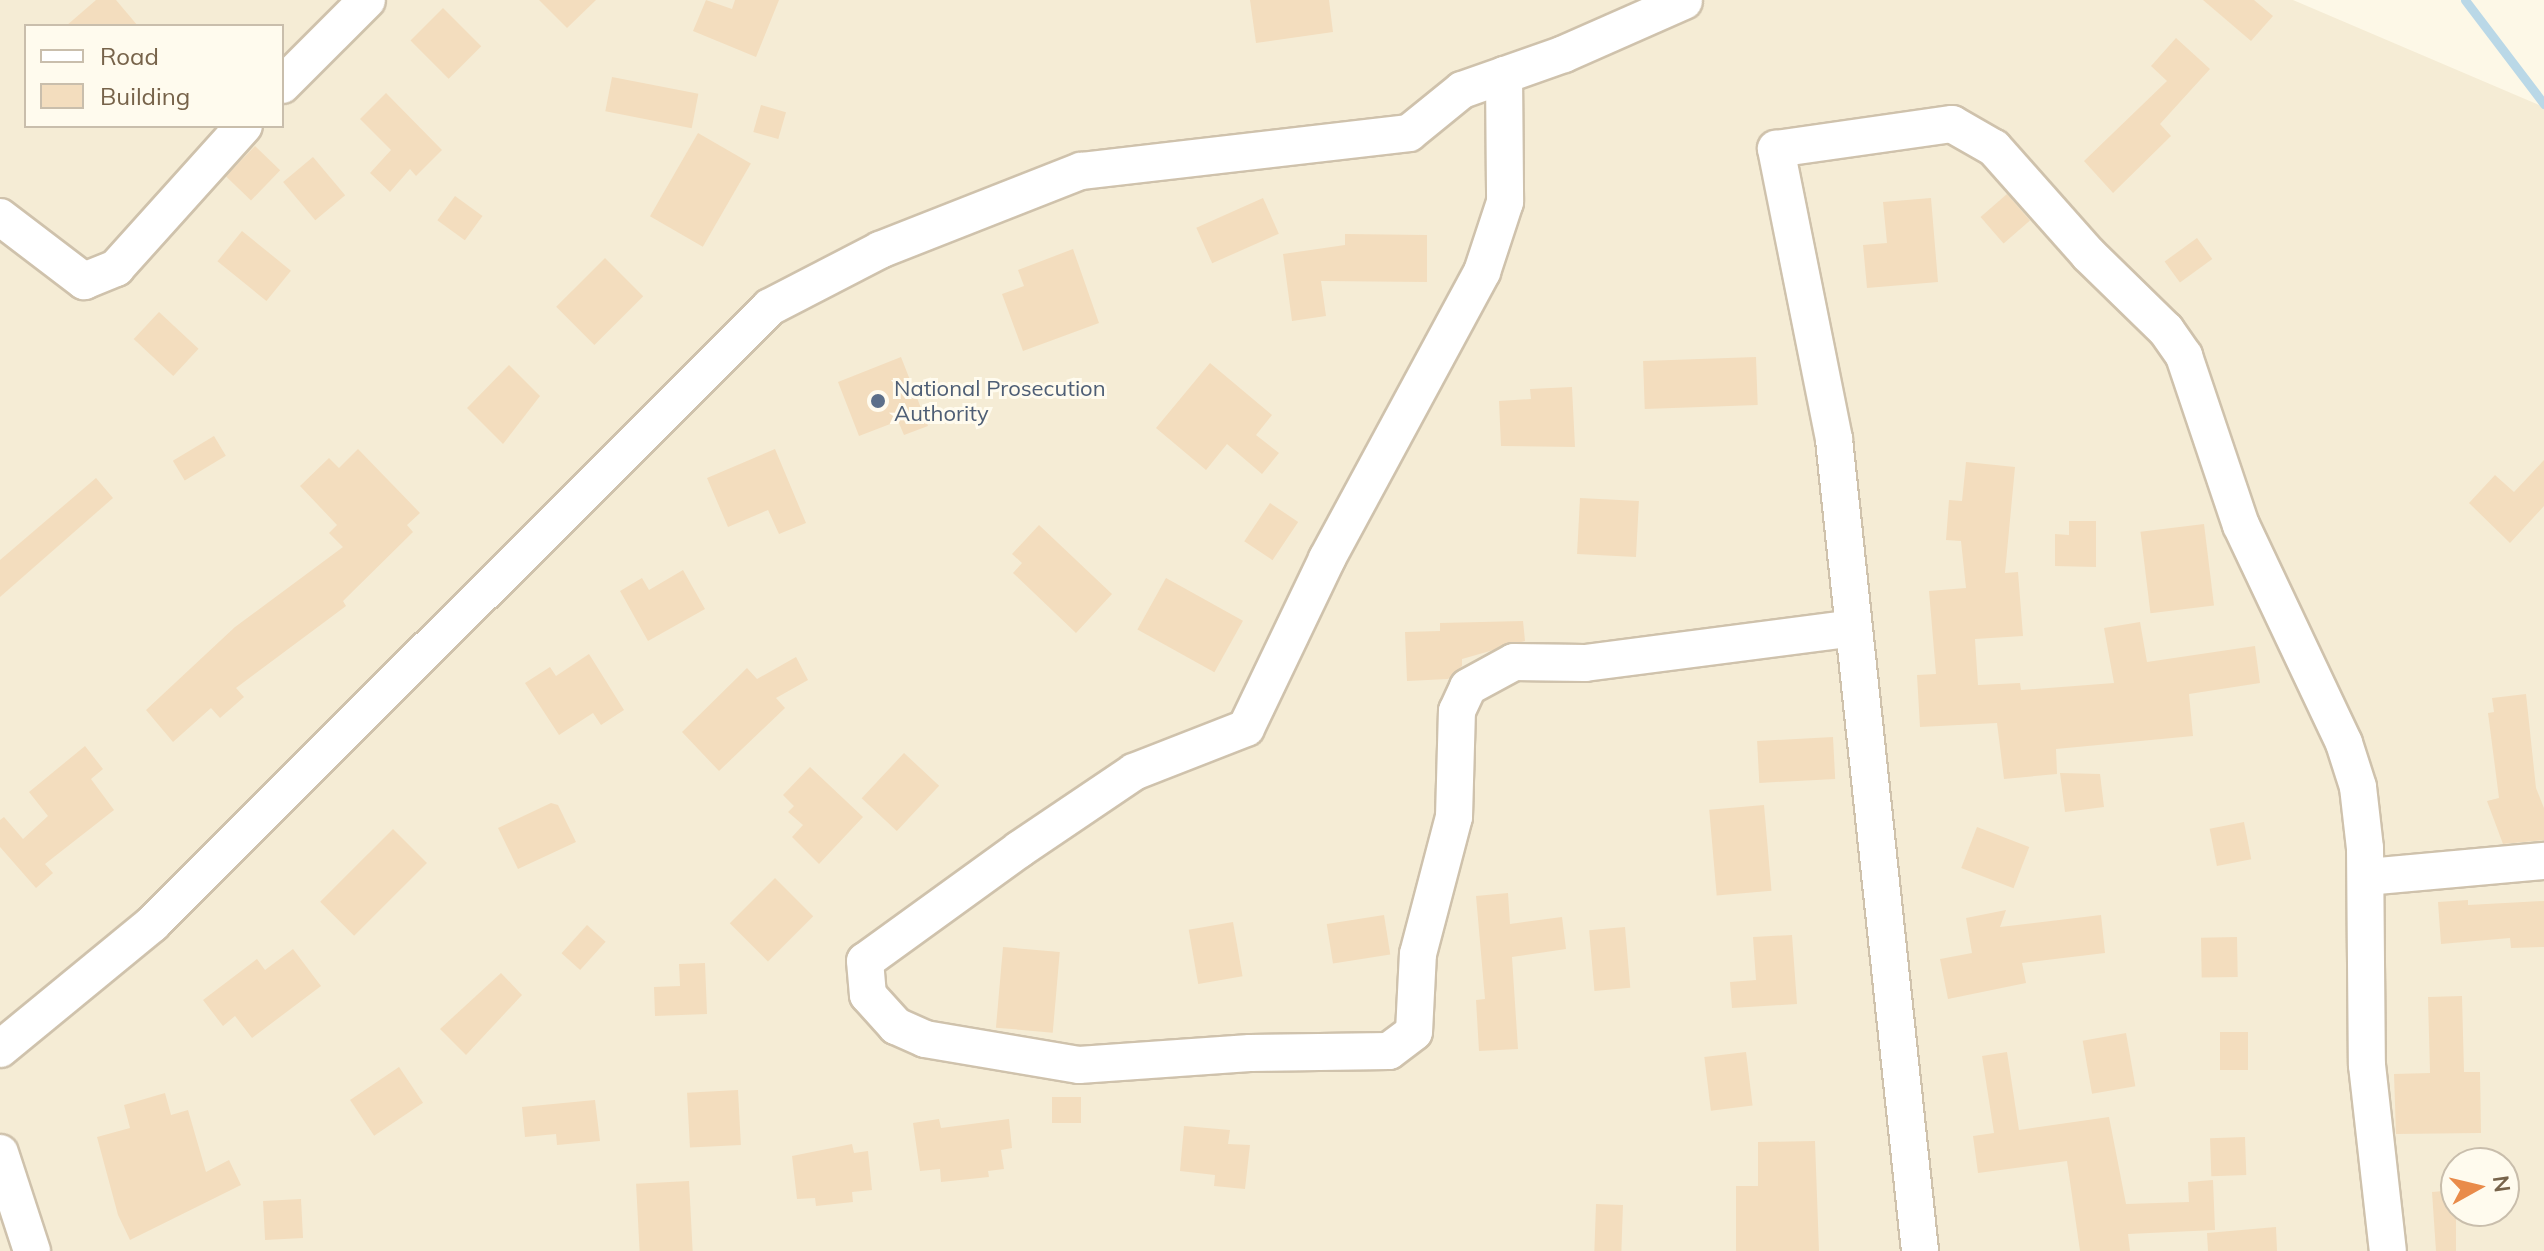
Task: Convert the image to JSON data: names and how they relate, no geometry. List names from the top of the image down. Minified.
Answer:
{"places":["National Prosecution Authority"],"legend":["Road","Building"],"north":"right"}
